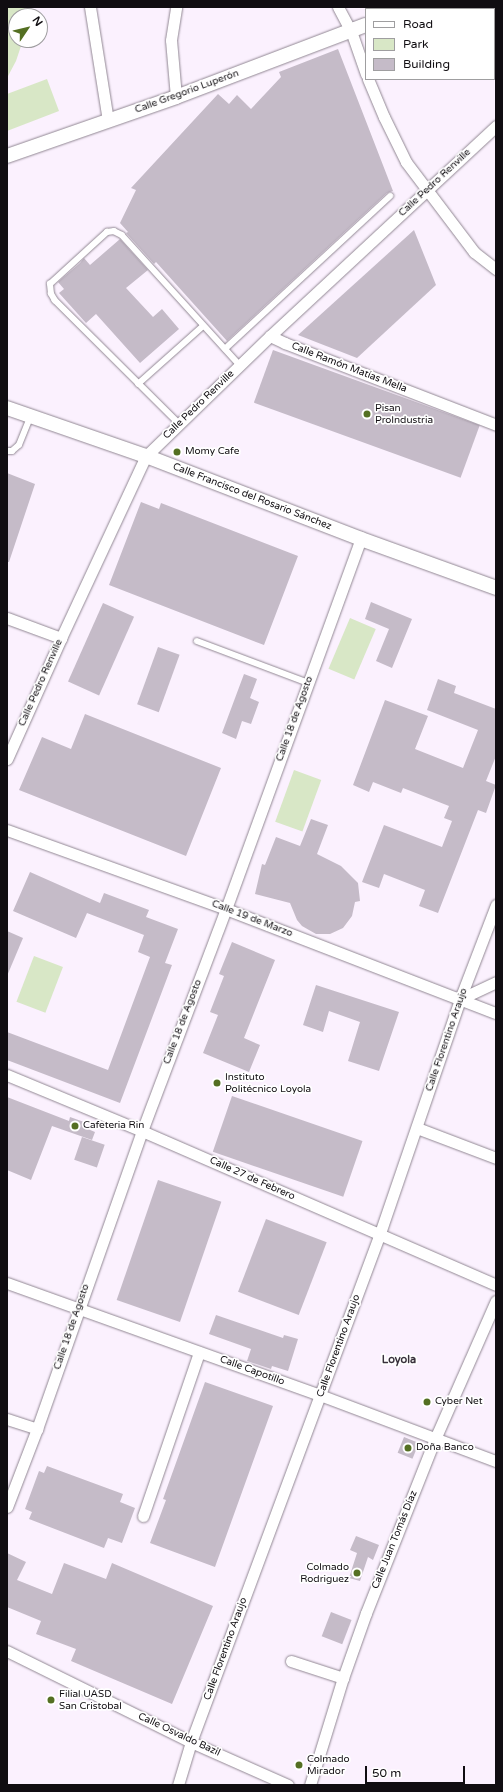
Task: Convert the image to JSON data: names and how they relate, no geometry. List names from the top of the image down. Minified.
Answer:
{"streets":{"street":["Calle Gregorio Luperón","Calle Pedro Renville","Calle Ramón Matías Mella","Calle Francisco del Rosario Sánchez","Calle 18 de Agosto","Calle 19 de Marzo","Calle Florentino Araujo","Calle 27 de Febrero","Calle Capotillo","Calle Juan Tomás Díaz","Calle Osvaldo Bazil"]},"crossings":[["Calle Pedro Renville","Calle Ramón Matías Mella"],["Calle Pedro Renville","Calle Francisco del Rosario Sánchez"],["Calle Francisco del Rosario Sánchez","Calle 18 de Agosto"],["Calle 18 de Agosto","Calle 19 de Marzo"],["Calle 18 de Agosto","Calle 27 de Febrero"],["Calle 18 de Agosto","Calle Capotillo"],["Calle 19 de Marzo","Calle Florentino Araujo"],["Calle Florentino Araujo","Calle 27 de Febrero"],["Calle Florentino Araujo","Calle Capotillo"],["Calle Florentino Araujo","Calle Osvaldo Bazil"],["Calle Capotillo","Calle Juan Tomás Díaz"]],"districts":["Loyola"],"places":["Pisan ProIndustria","Momy Cafe","Instituto Politécnico Loyola","Cafeteria Rin","Cyber Net","Doña Banco","Colmado Rodriguez","Filial UASD San Cristobal","Colmado Mirador"],"legend":["Road","Park","Building"],"scale_bar":"50 m","north":"top right"}
